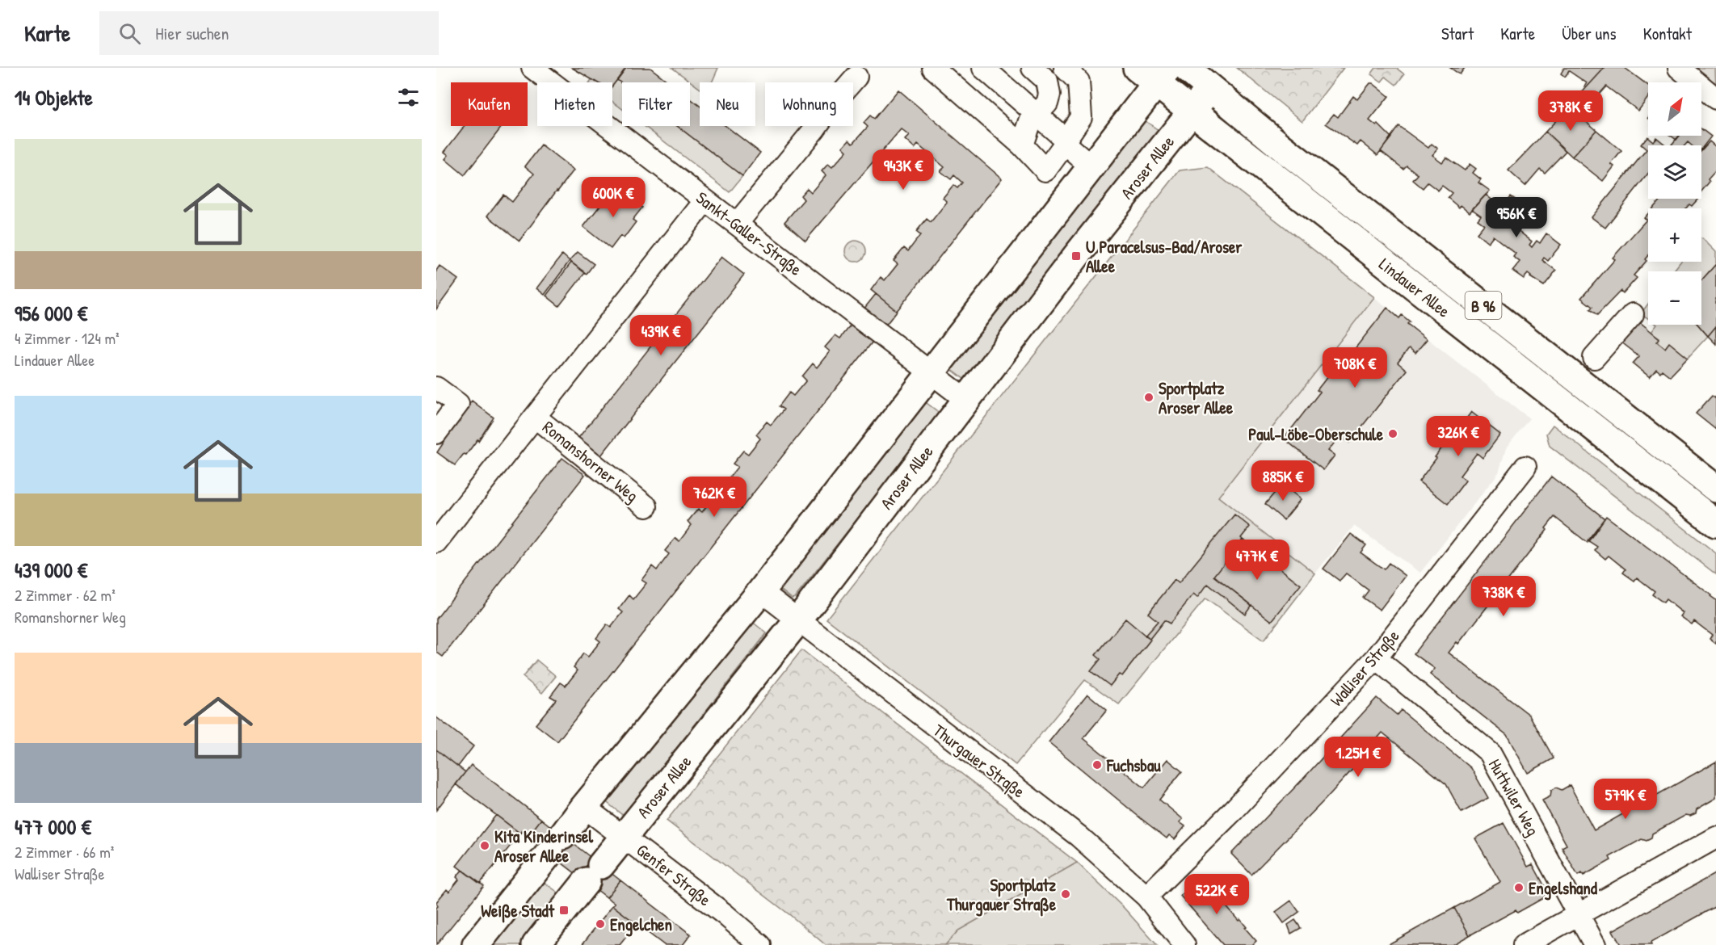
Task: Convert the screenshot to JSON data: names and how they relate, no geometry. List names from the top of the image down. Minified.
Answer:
{"streets":{"main road":["Aroser Allee","Lindauer Allee","B 96"],"street":["Sankt-Galler-Straße","Romanshorner Weg","Walliser Straße","Thurgauer Straße","Huttwiler Weg","Genfer Straße"]},"crossings":[["Aroser Allee","Sankt-Galler-Straße"],["Aroser Allee","Lindauer Allee"],["Aroser Allee","Thurgauer Straße"],["Aroser Allee","Genfer Straße"],["Sankt-Galler-Straße","Romanshorner Weg"],["Walliser Straße","Thurgauer Straße"],["Walliser Straße","Huttwiler Weg"]],"places":{"transit":["U Paracelsus-Bad/Aroser Allee","Weiße Stadt"],"other":["Sportplatz Aroser Allee","Paul-Löbe-Oberschule","Fuchsbau","Kita Kinderinsel Aroser Allee","Engelshand","Sportplatz Thurgauer Straße","Engelchen"]},"north":"top right","page":{"header":"Karte","search":"Hier suchen","nav":["Start","Karte","Über uns","Kontakt"],"heading":"14 Objekte","map_buttons":["+","−"],"chip":["Kaufen","Mieten","Filter","Neu","Wohnung"],"price":["378K €","943K €","600K €","956K €","439K €","708K €","326K €","885K €","762K €","477K €","738K €","1.25M €","579K €","522K €"],"list":[{"name":"956 000 €","note":"4 Zimmer · 124 m² · Lindauer Allee"},{"name":"439 000 €","note":"2 Zimmer · 62 m² · Romanshorner Weg"},{"name":"477 000 €","note":"2 Zimmer · 66 m² · Walliser Straße"}]}}
